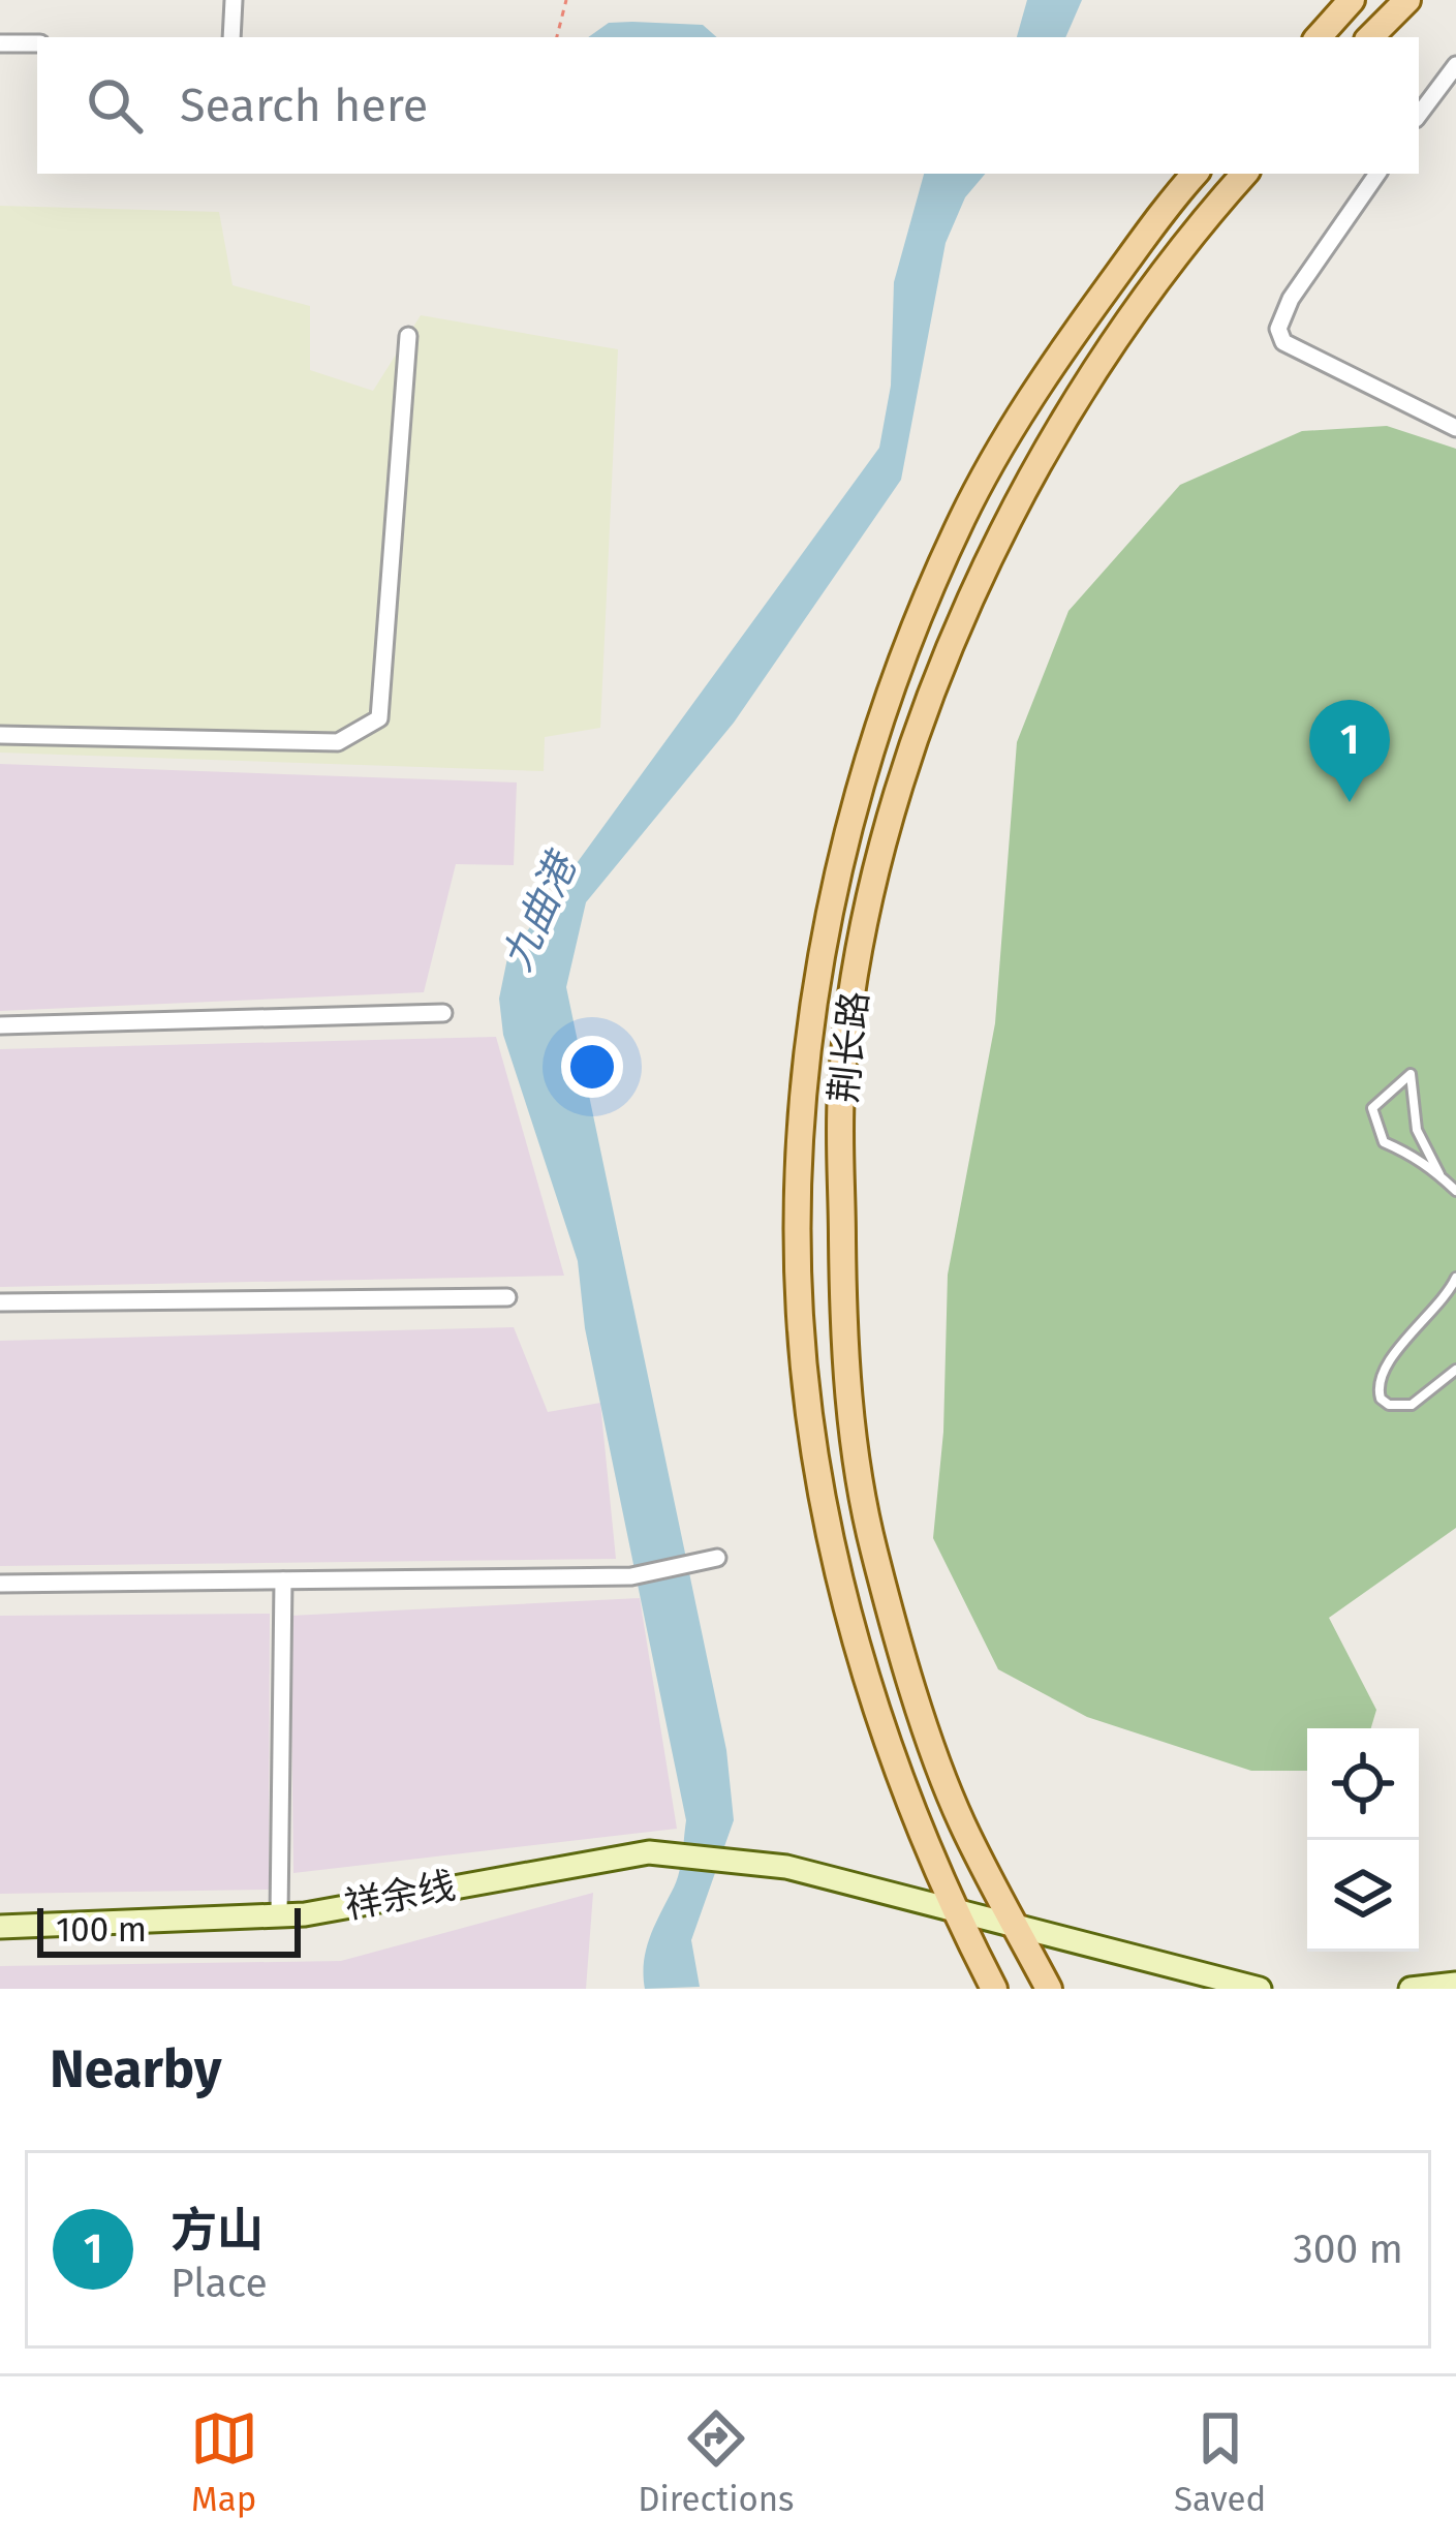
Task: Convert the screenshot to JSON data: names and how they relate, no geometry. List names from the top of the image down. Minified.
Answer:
{"streets":{"main road":["荆长路"],"street":["祥余线"]},"crossings":[["荆长路","祥余线"]],"water":["九曲港"],"scale_bar":"100 m","page":{"search":"Search here","pins":"1","scale":"100 m","heading":"Nearby","list":[{"mark":"1","name":"方山","note":"Place","value":"300 m"}],"nav":["Map","Directions","Saved"]}}
